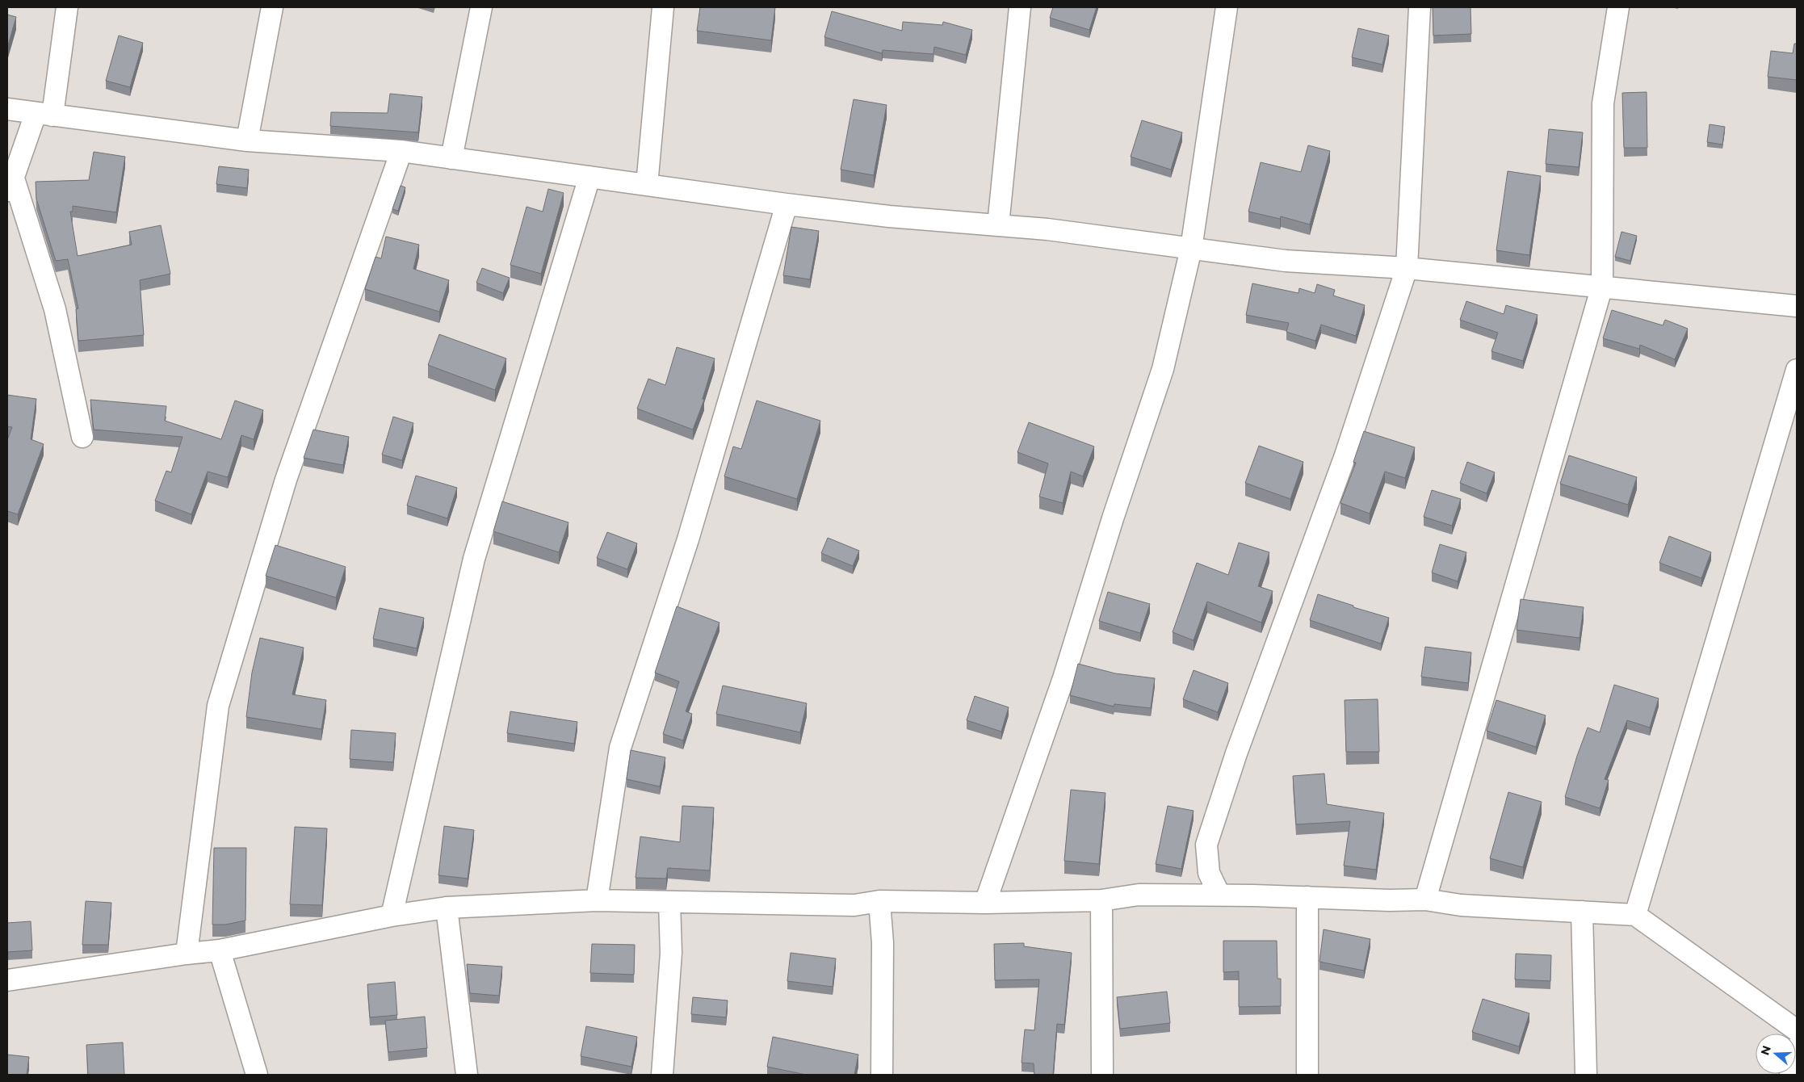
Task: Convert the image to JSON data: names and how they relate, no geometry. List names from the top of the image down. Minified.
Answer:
{"north":"left"}
